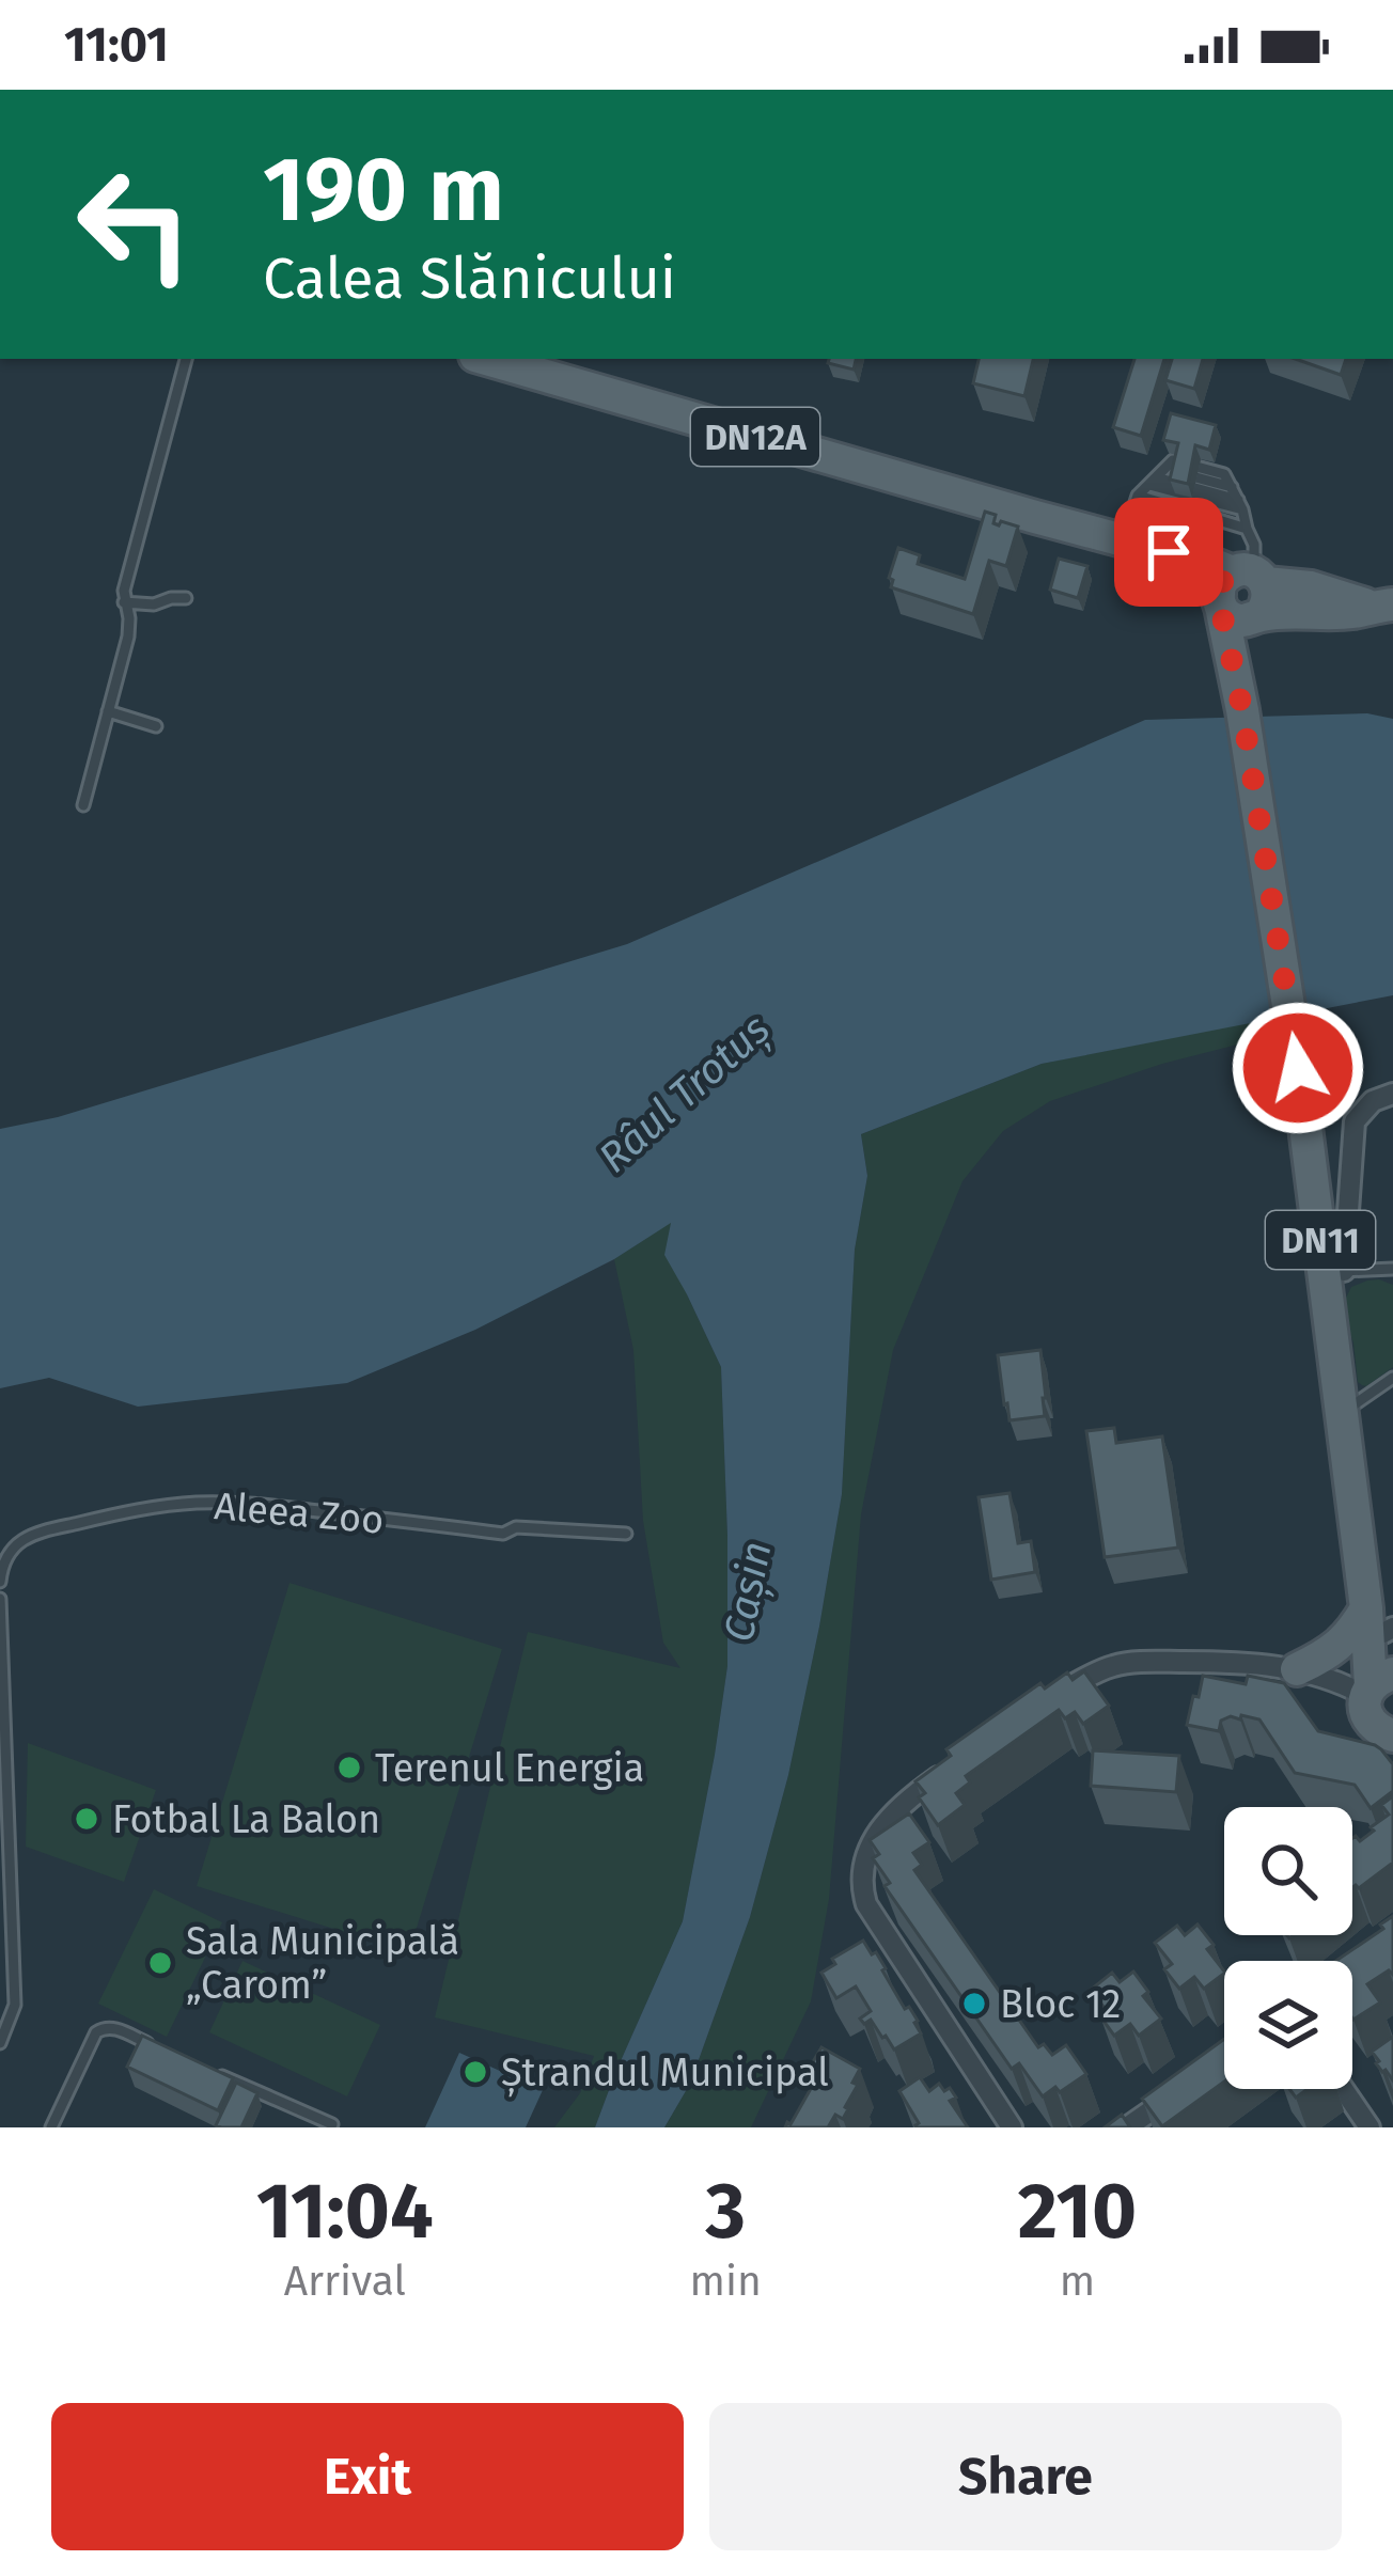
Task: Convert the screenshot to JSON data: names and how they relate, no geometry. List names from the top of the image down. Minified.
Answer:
{"streets":{"main road":["DN12A","DN11"],"lane":["Aleea Zoo"]},"crossings":[["DN12A","DN11"]],"water":["Râul Trotuș","Cașin"],"places":["Terenul Energia","Fotbal La Balon","Sala Municipală „Carom”","Bloc 12","Ștrandul Municipal"],"page":{"status":"11:01","turn":["190 m","Calea Slănicului"],"eta":["11:04","Arrival","3","min","210","m"],"buttons":["Exit","Share"]}}
